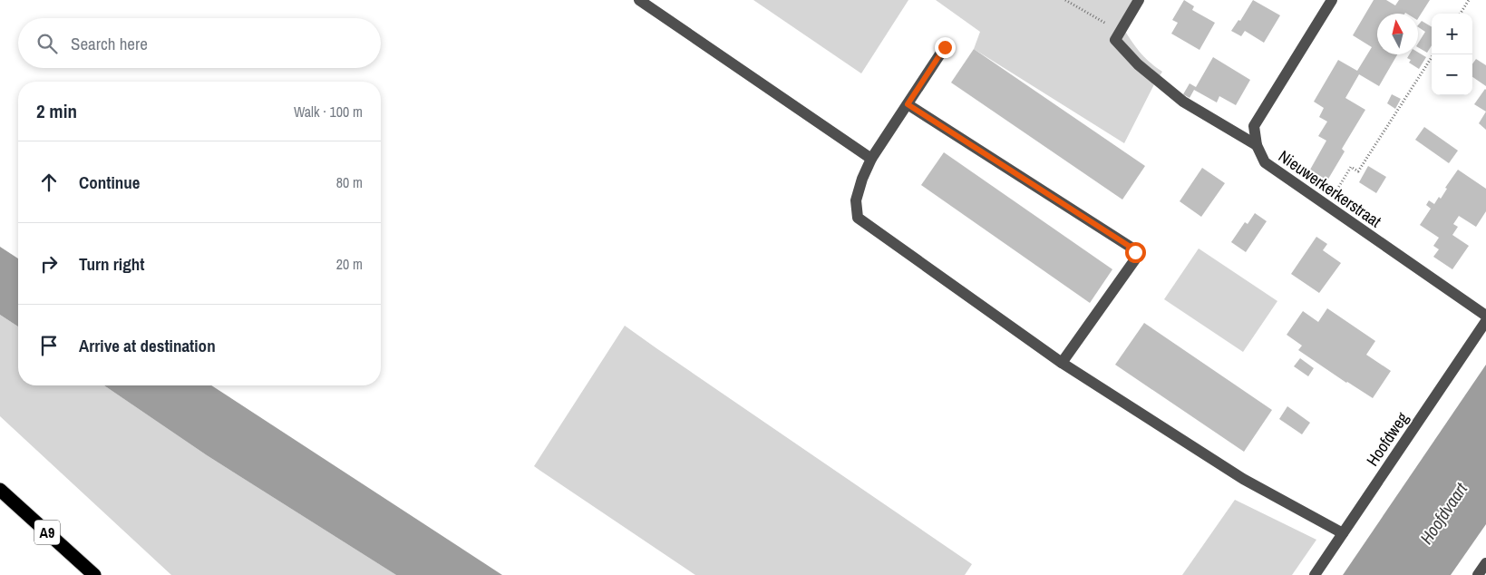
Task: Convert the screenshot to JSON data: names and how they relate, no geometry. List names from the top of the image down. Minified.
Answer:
{"streets":{"highway":["A9"],"street":["Nieuwerkerkerstraat","Hoofdweg"]},"water":["Hoofdvaart"],"north":"top","page":{"map_buttons":["+","−"],"search":"Search here","heading":["2 min","Walk · 100 m"],"list":[["Continue","80 m"],["Turn right","20 m"],"Arrive at destination"]}}
